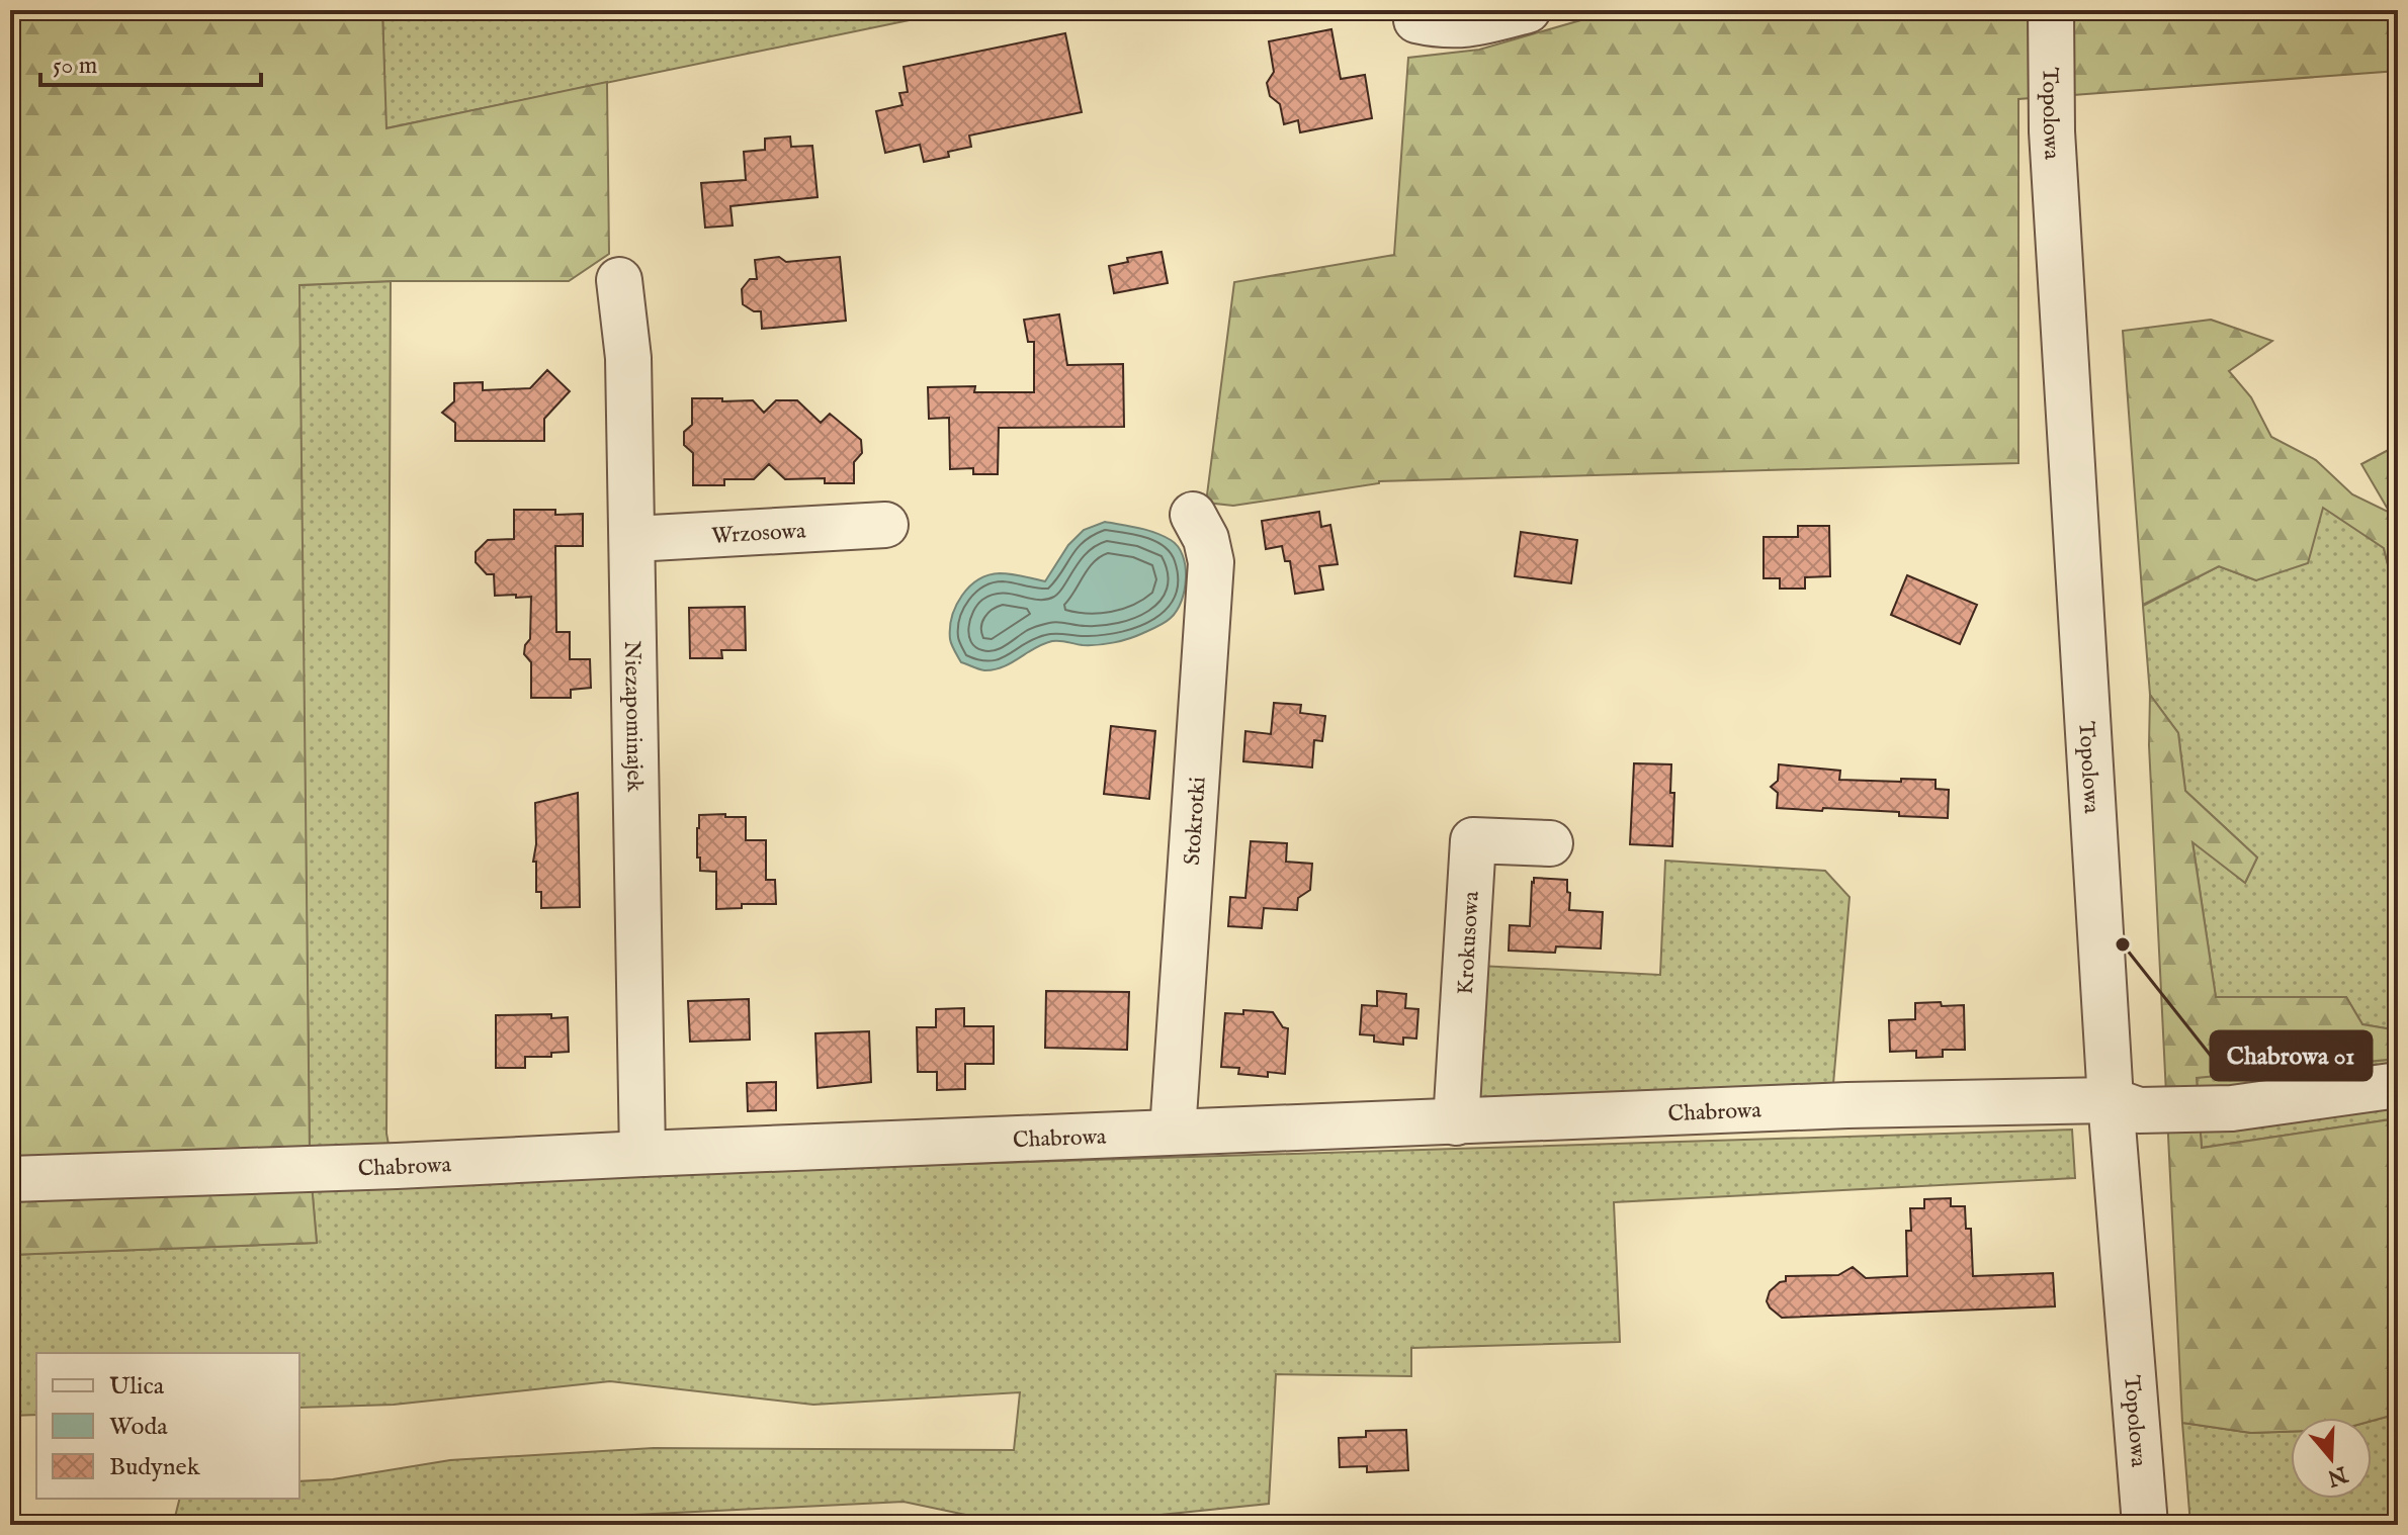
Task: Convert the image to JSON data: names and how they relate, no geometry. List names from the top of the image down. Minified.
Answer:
{"streets":{"street":["Topolowa","Wrzosowa","Niezapominajek","Stokrotki","Krokusowa","Chabrowa"]},"crossings":[["Topolowa","Chabrowa"],["Wrzosowa","Niezapominajek"],["Niezapominajek","Chabrowa"],["Stokrotki","Chabrowa"],["Krokusowa","Chabrowa"]],"places":["Chabrowa 01"],"legend":["Ulica","Woda","Budynek"],"scale_bar":"50 m","north":"bottom"}
